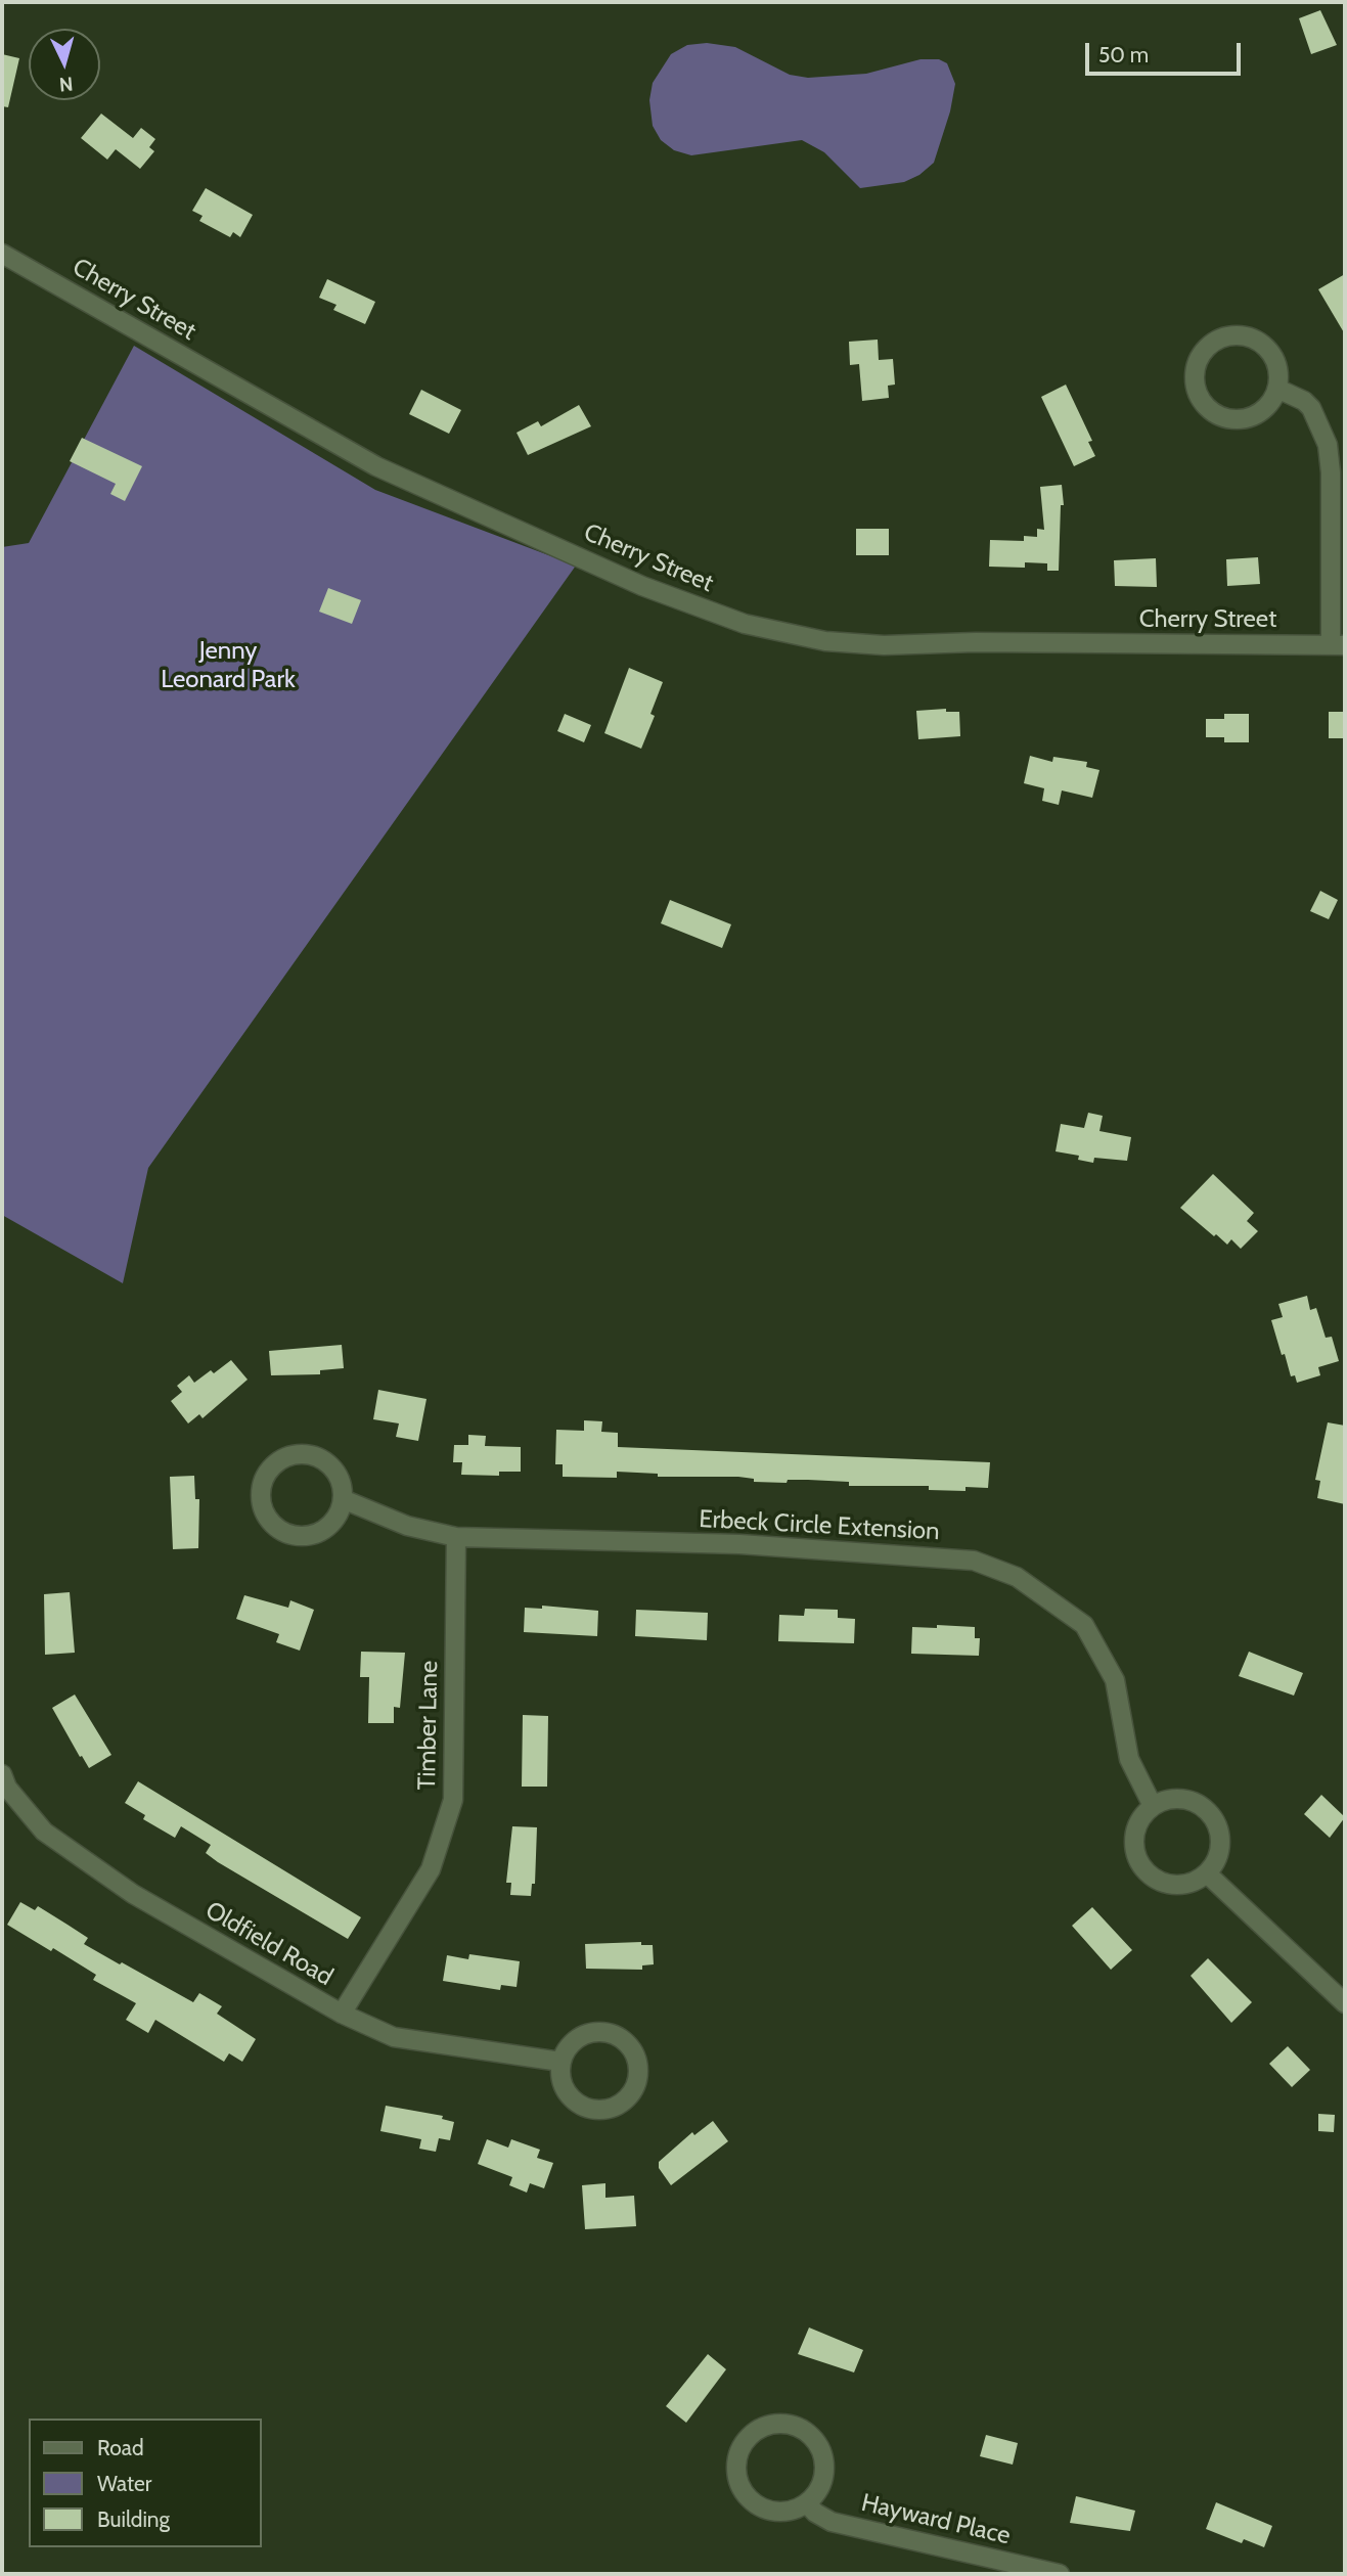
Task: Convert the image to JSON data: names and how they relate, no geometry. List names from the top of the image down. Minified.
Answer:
{"streets":{"street":["Cherry Street","Erbeck Circle Extension","Timber Lane","Oldfield Road","Hayward Place"]},"crossings":[["Erbeck Circle Extension","Timber Lane"],["Timber Lane","Oldfield Road"]],"parks":["Jenny Leonard Park"],"legend":["Road","Water","Building"],"scale_bar":"50 m","north":"bottom"}
